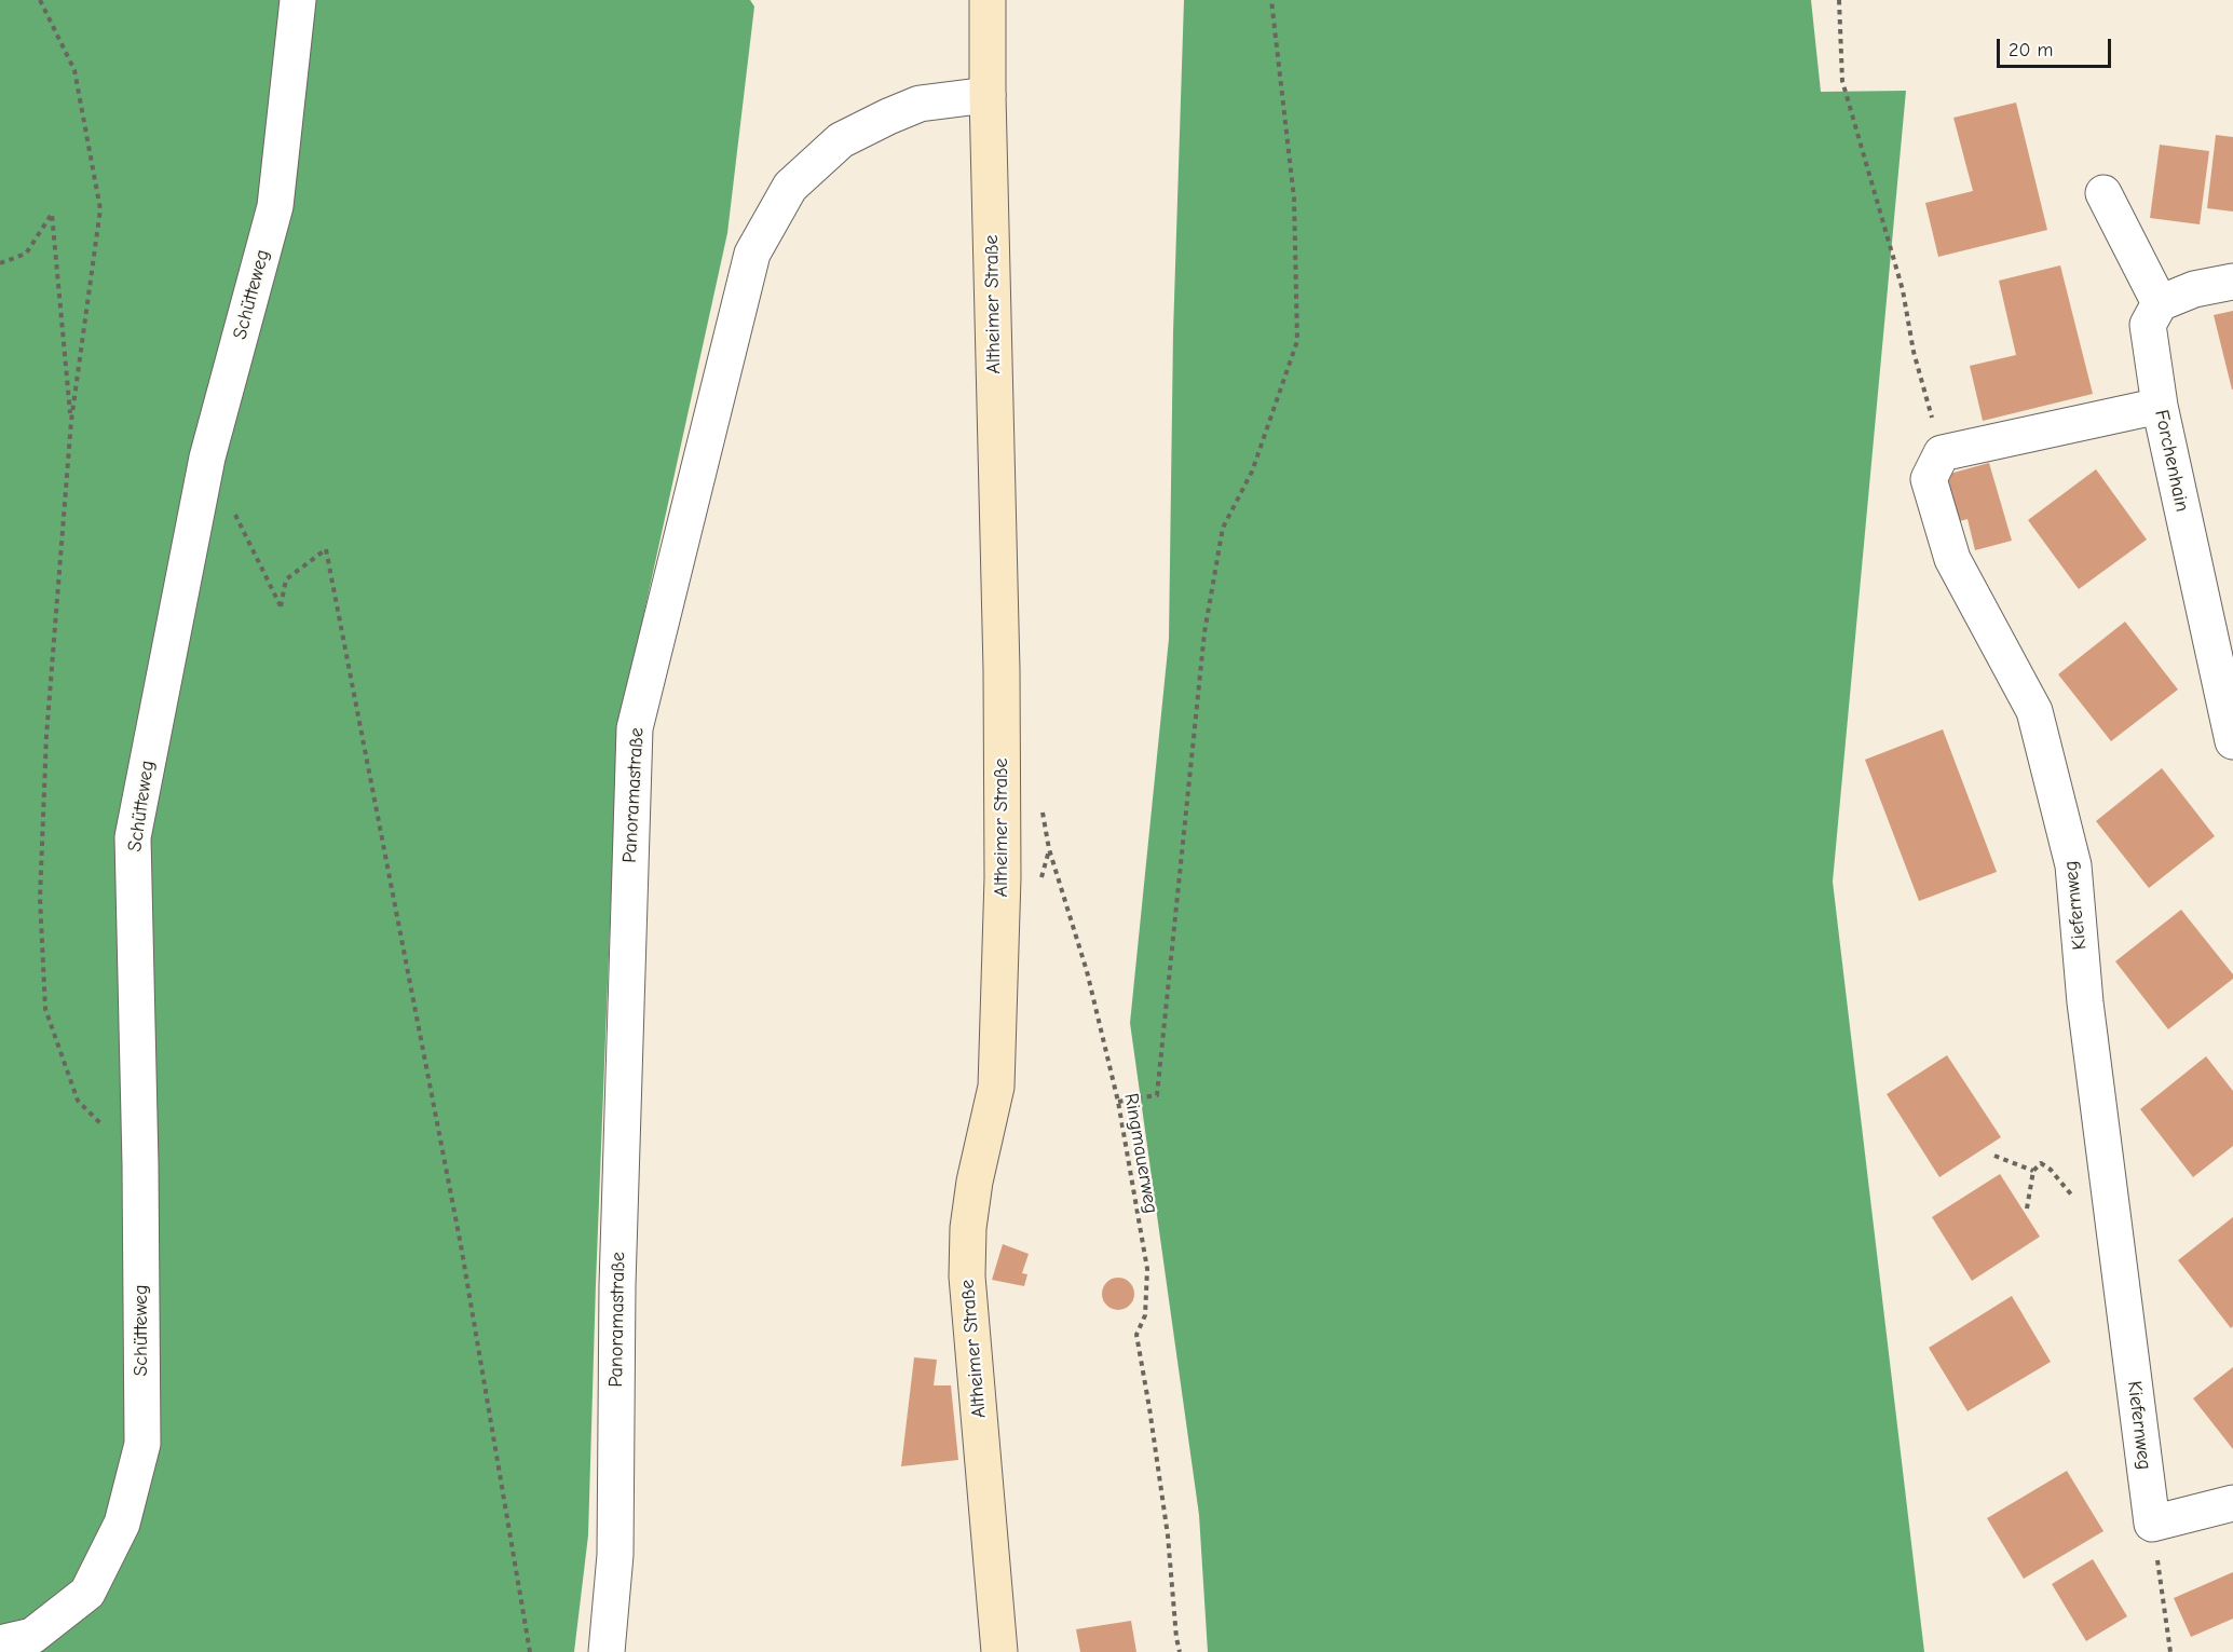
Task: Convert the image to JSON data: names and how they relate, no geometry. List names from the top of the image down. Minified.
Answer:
{"streets":{"street":["Schütteweg","Altheimer Straße","Forchenhain","Panoramastraße","Kiefernweg"],"path":["Ringmauerweg"]},"crossings":[["Altheimer Straße","Panoramastraße"]],"scale_bar":"20 m"}
